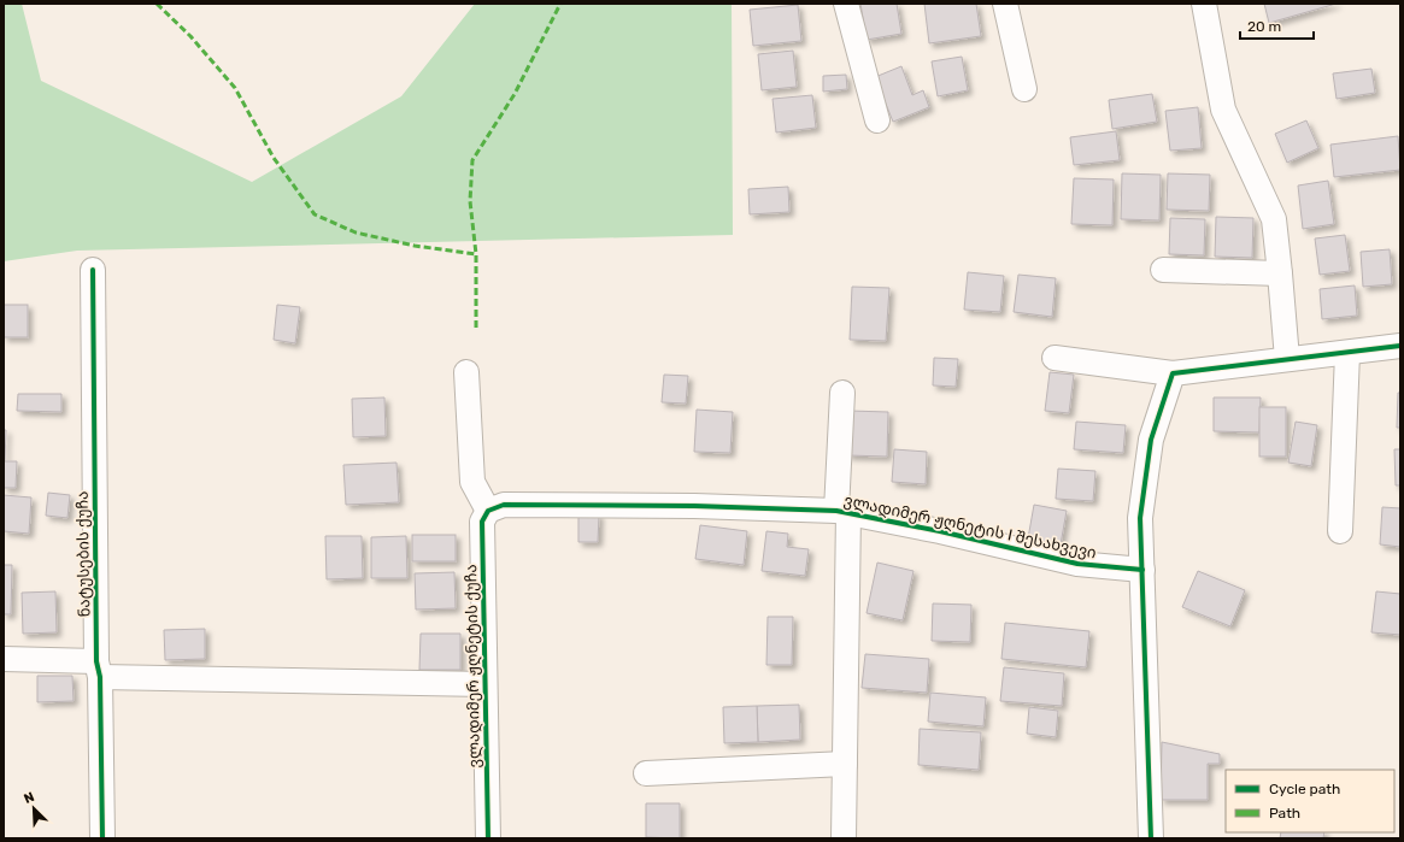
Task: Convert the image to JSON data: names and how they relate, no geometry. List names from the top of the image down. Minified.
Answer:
{"streets":{"street":["ვლადიმერ ჟღნეტის I შესახვევი","ნატუსების ქუჩა","ვლადიმერ ჟღნეტის ქუჩა"]},"crossings":[["ვლადიმერ ჟღნეტის I შესახვევი","ვლადიმერ ჟღნეტის ქუჩა"]],"legend":["Cycle path","Path"],"scale_bar":"20 m","north":"top left"}
